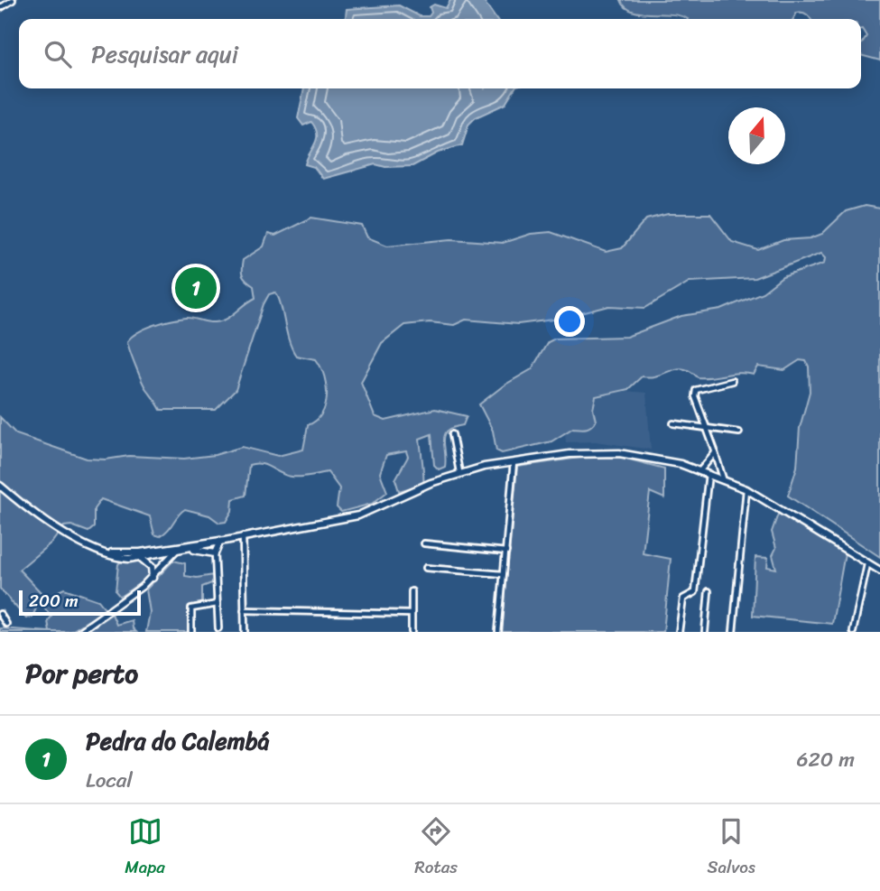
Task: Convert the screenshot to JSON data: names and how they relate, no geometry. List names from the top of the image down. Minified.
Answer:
{"scale_bar":"200 m","north":"top","page":{"search":"Pesquisar aqui","pins":"1","scale":"200 m","heading":"Por perto","list":[{"mark":"1","name":"Pedra do Calembá","note":"Local","value":"620 m"}],"nav":["Mapa","Rotas","Salvos"]}}
